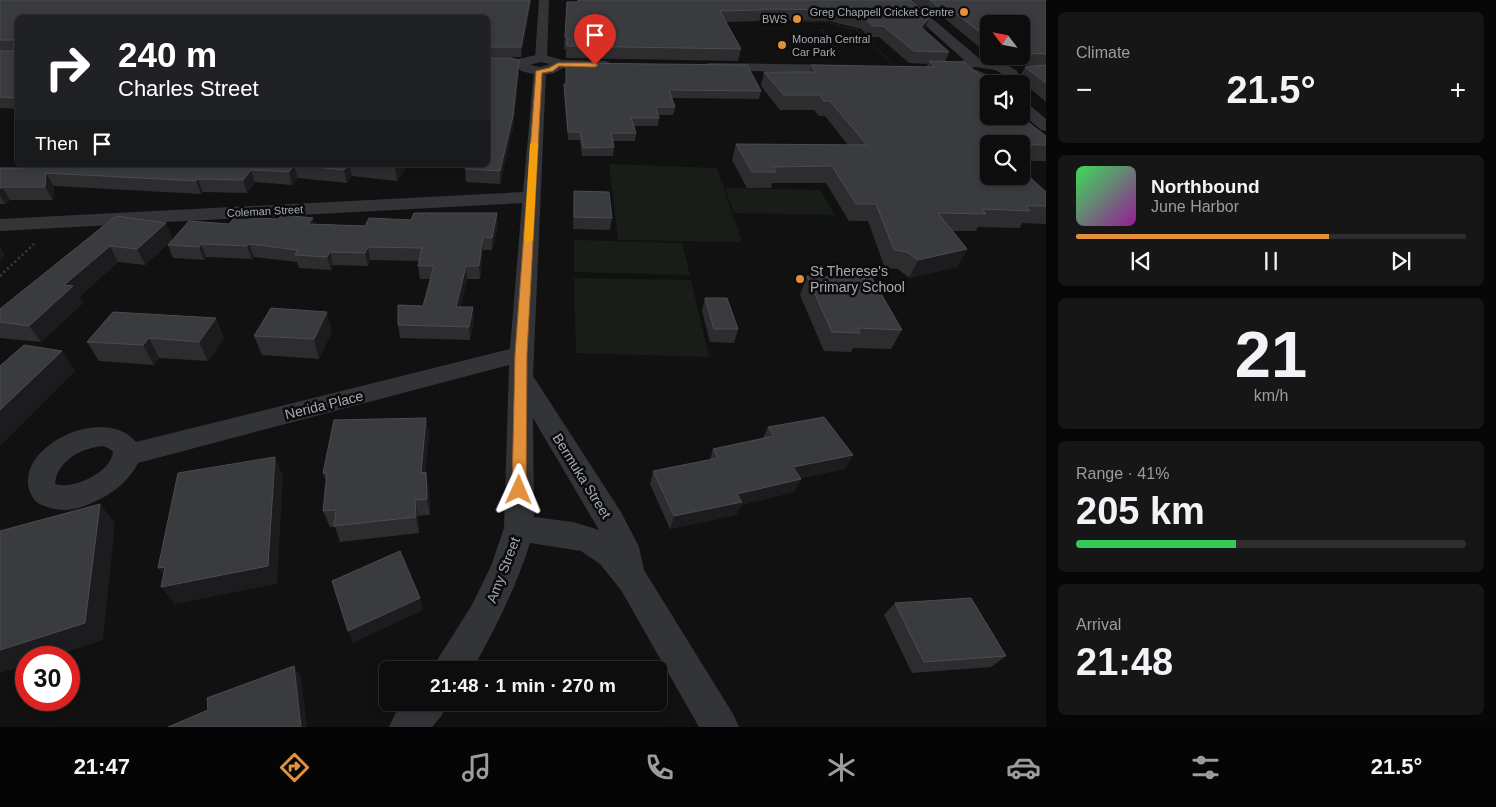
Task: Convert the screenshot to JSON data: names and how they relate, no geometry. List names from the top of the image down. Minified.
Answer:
{"streets":{"street":["Coleman Street","Nerida Place","Bermuka Street","Amy Street"]},"crossings":[["Coleman Street","Amy Street"],["Nerida Place","Bermuka Street"],["Nerida Place","Amy Street"],["Bermuka Street","Amy Street"]],"places":["Greg Chappell Cricket Centre","BWS","Moonah Central Car Park","St Therese's Primary School"],"north":"top left","page":{"tile":["Climate",["21","km/h"],["Range · 41%","205 km"],["Arrival","21:48"]],"turn":["240 m","Charles Street"],"heat":["−","21.5°","+"],"then":"Then","song":["Northbound","June Harbor"],"limit":"30","trip":"21:48 · 1 min · 270 m","tabs":["21:47","21.5°"]}}
